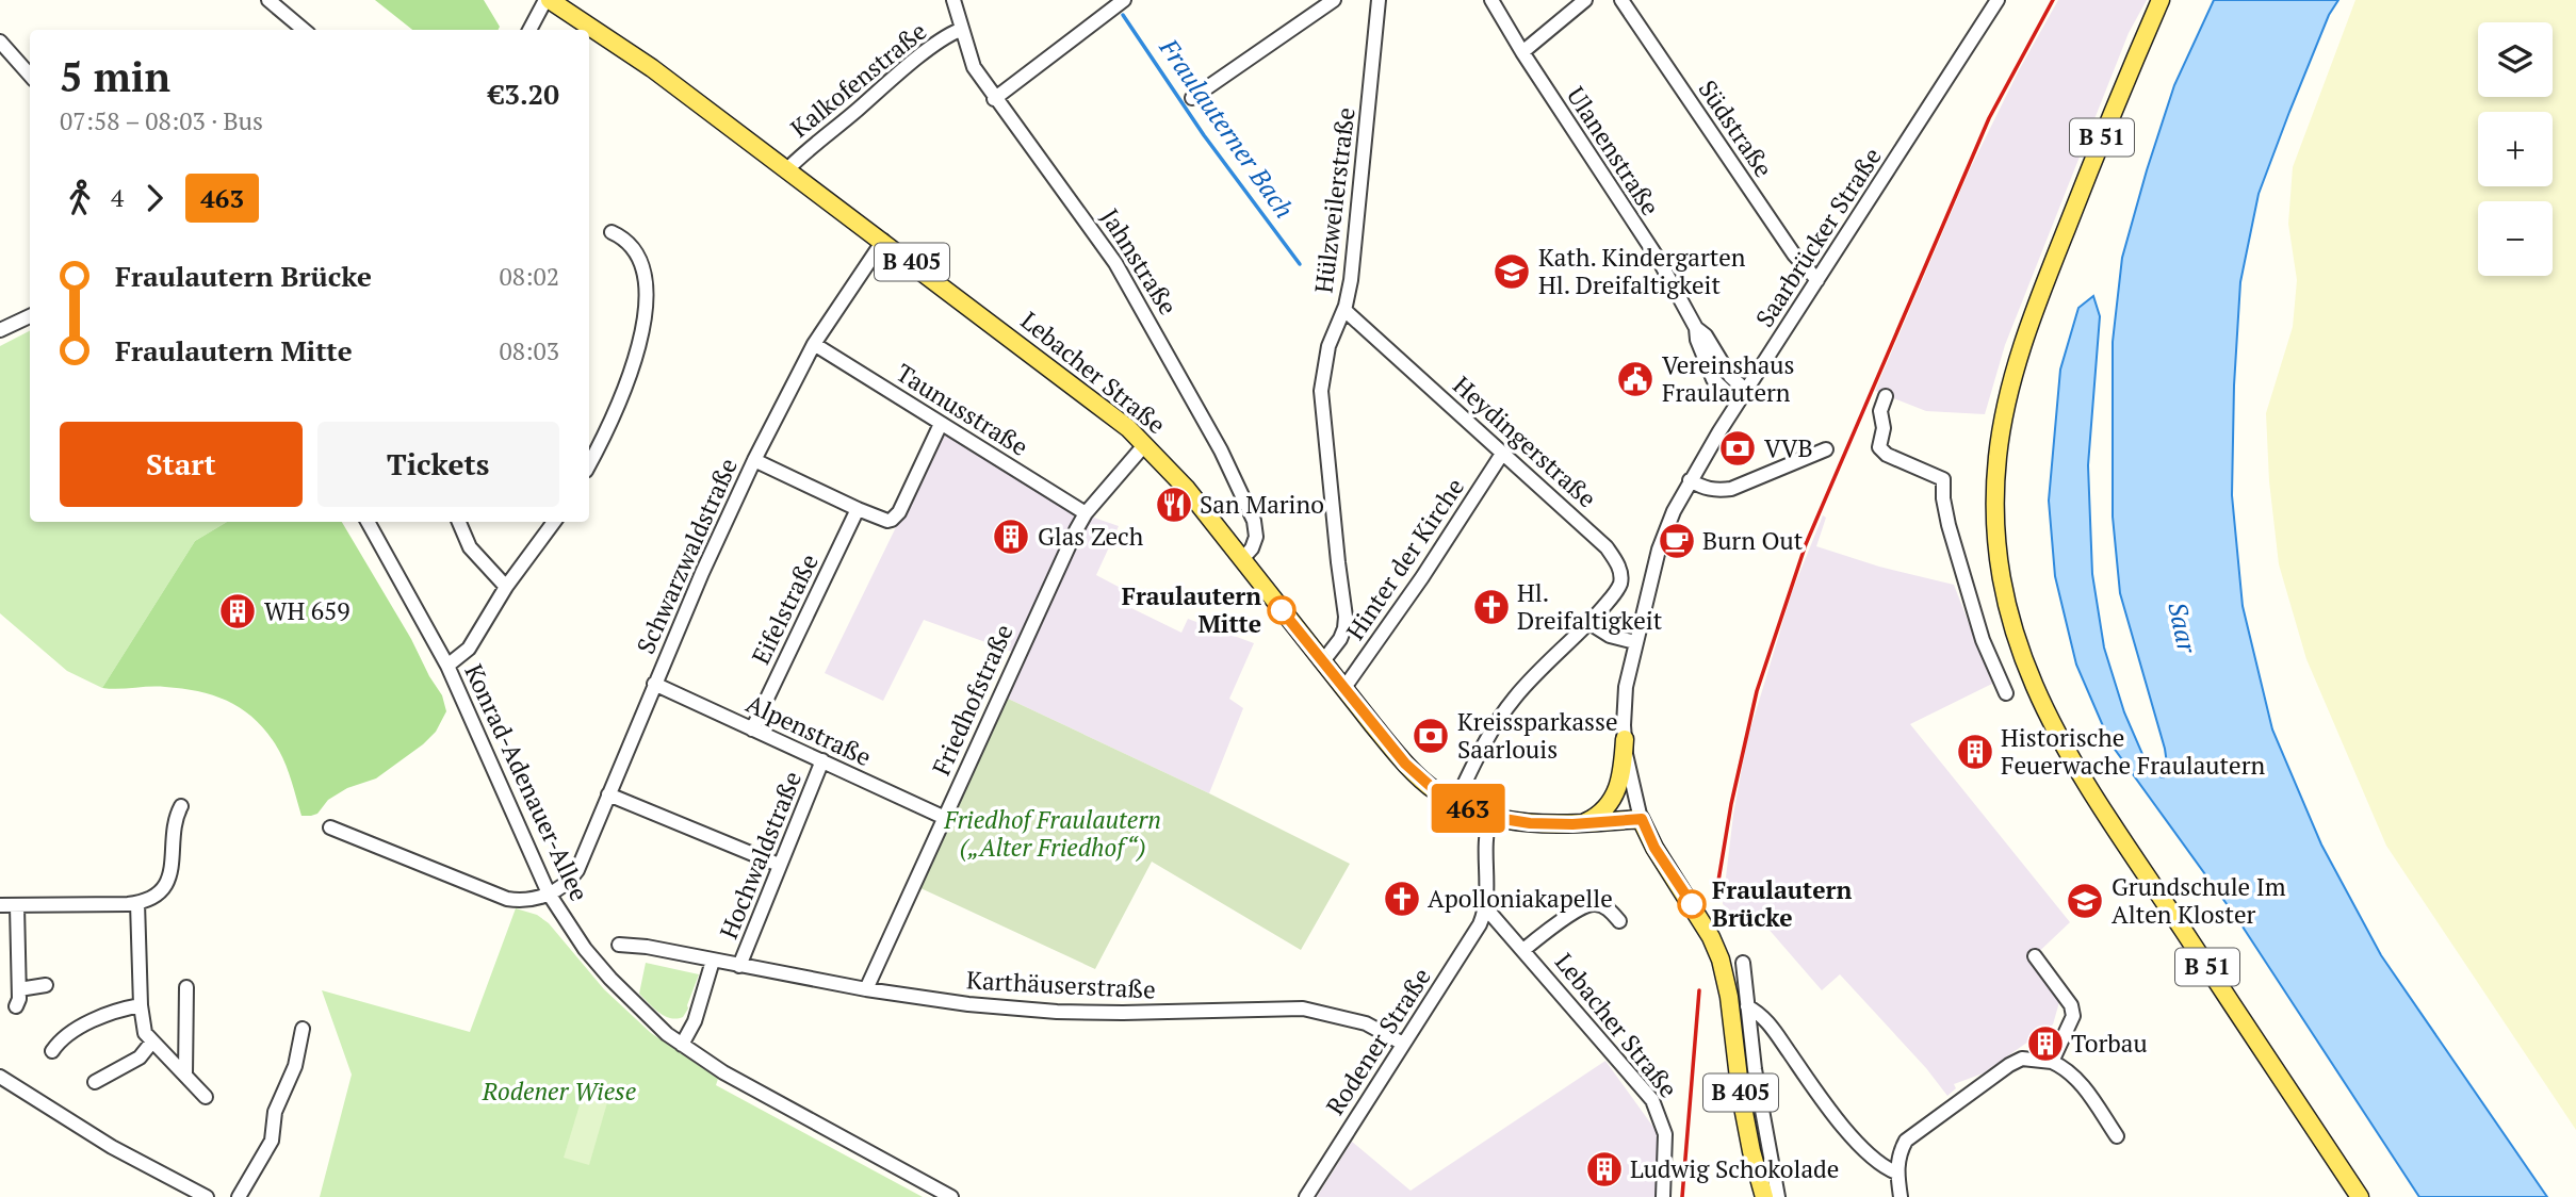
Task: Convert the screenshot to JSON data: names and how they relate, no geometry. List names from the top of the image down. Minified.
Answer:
{"streets":{"main road":["B 51","B 405","Lebacher Straße"],"street":["Kalkofenstraße","Südstraße","Ulanenstraße","Hülzweilerstraße","Saarbrücker Straße","Jahnstraße","Taunusstraße","Heydingerstraße","Schwarzwaldstraße","Hinter der Kirche","Eifelstraße","Friedhofstraße","Alpenstraße","Konrad-Adenauer-Allee","Hochwaldstraße","Karthäuserstraße","Rodener Straße"]},"crossings":[["Kalkofenstraße","Jahnstraße"],["Kalkofenstraße","Lebacher Straße"],["Südstraße","Saarbrücker Straße"],["Ulanenstraße","Saarbrücker Straße"],["Hülzweilerstraße","Lebacher Straße"],["Hülzweilerstraße","Heydingerstraße"],["Saarbrücker Straße","B 405"],["B 405","Lebacher Straße"],["Jahnstraße","Lebacher Straße"],["Lebacher Straße","Heydingerstraße"],["Lebacher Straße","Schwarzwaldstraße"],["Lebacher Straße","Hinter der Kirche"],["Lebacher Straße","Friedhofstraße"],["Lebacher Straße","Rodener Straße"],["Taunusstraße","Schwarzwaldstraße"],["Taunusstraße","Friedhofstraße"],["Heydingerstraße","Hinter der Kirche"],["Schwarzwaldstraße","Alpenstraße"],["Schwarzwaldstraße","Konrad-Adenauer-Allee"],["Eifelstraße","Alpenstraße"],["Friedhofstraße","Alpenstraße"],["Friedhofstraße","Karthäuserstraße"],["Alpenstraße","Hochwaldstraße"],["Hochwaldstraße","Karthäuserstraße"],["Karthäuserstraße","Rodener Straße"]],"water":["Fraulauterner Bach","Saar"],"parks":["Friedhof Fraulautern („Alter Friedhof“)","Rodener Wiese"],"places":{"school or university":["Kath. Kindergarten Hl. Dreifaltigkeit","Grundschule Im Alten Kloster"],"public building":["Vereinshaus Fraulautern"],"bank":["VVB","Kreissparkasse Saarlouis"],"restaurant":["San Marino"],"building":["Glas Zech","WH 659","Historische Feuerwache Fraulautern","Torbau","Ludwig Schokolade"],"cafe":["Burn Out"],"church":["Hl. Dreifaltigkeit","Apolloniakapelle"],"other":["Fraulautern Mitte","Fraulautern Brücke"]},"lines":["bus line 463"],"page":{"on_map":"463","map_buttons":["+","−"],"heading":["5 min","07:58 – 08:03 · Bus","€3.20"],"legs":["4","463"],"list":[{"name":"Fraulautern Brücke","value":"08:02"},{"name":"Fraulautern Mitte","value":"08:03"}],"buttons":["Start","Tickets"]}}
